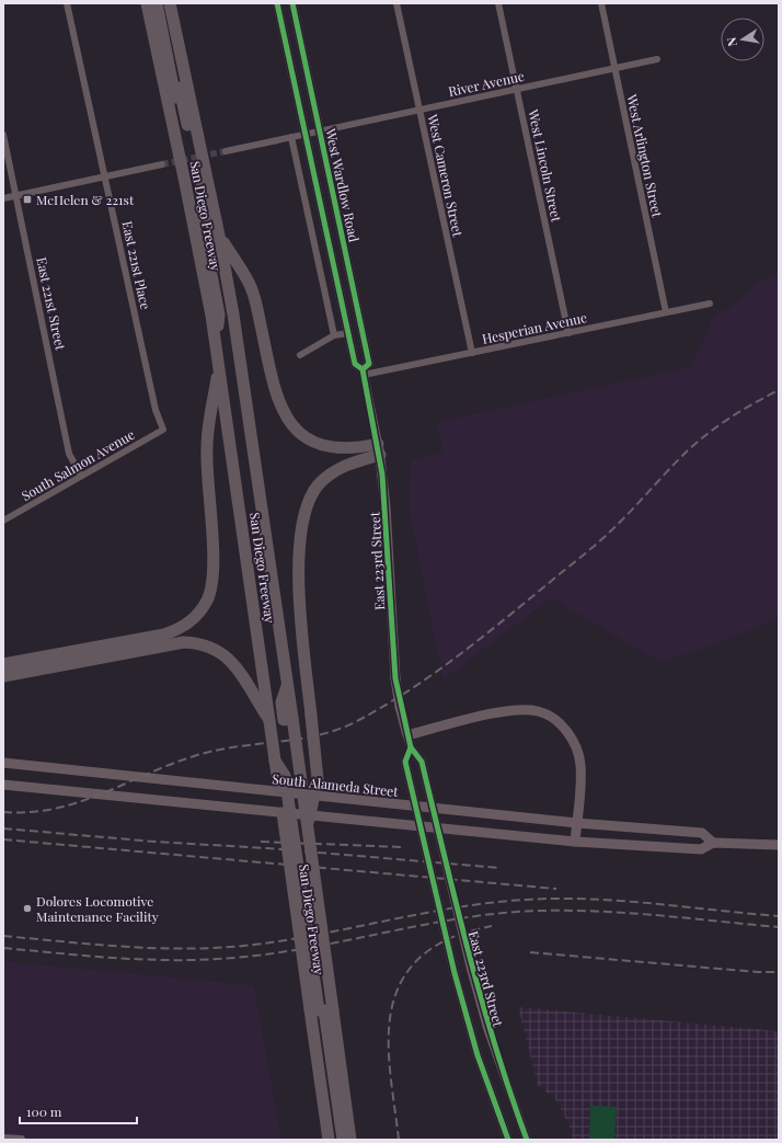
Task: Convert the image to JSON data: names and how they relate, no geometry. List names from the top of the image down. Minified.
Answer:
{"streets":{"highway":["San Diego Freeway"],"main road":["West Wardlow Road","East 223rd Street","South Alameda Street"],"street":["River Avenue","West Arlington Street","West Lincoln Street","West Cameron Street","East 221st Place","East 221st Street","Hesperian Avenue","South Salmon Avenue"]},"crossings":[["River Avenue","West Arlington Street"],["River Avenue","West Lincoln Street"],["River Avenue","West Cameron Street"],["River Avenue","West Wardlow Road"],["West Arlington Street","Hesperian Avenue"],["West Lincoln Street","Hesperian Avenue"],["West Cameron Street","Hesperian Avenue"],["West Wardlow Road","Hesperian Avenue"],["West Wardlow Road","East 223rd Street"],["East 221st Place","South Salmon Avenue"],["East 221st Street","South Salmon Avenue"],["Hesperian Avenue","East 223rd Street"]],"places":{"transit":["McHelen & 221st"],"other":["Dolores Locomotive Maintenance Facility"]},"scale_bar":"100 m","north":"left"}
